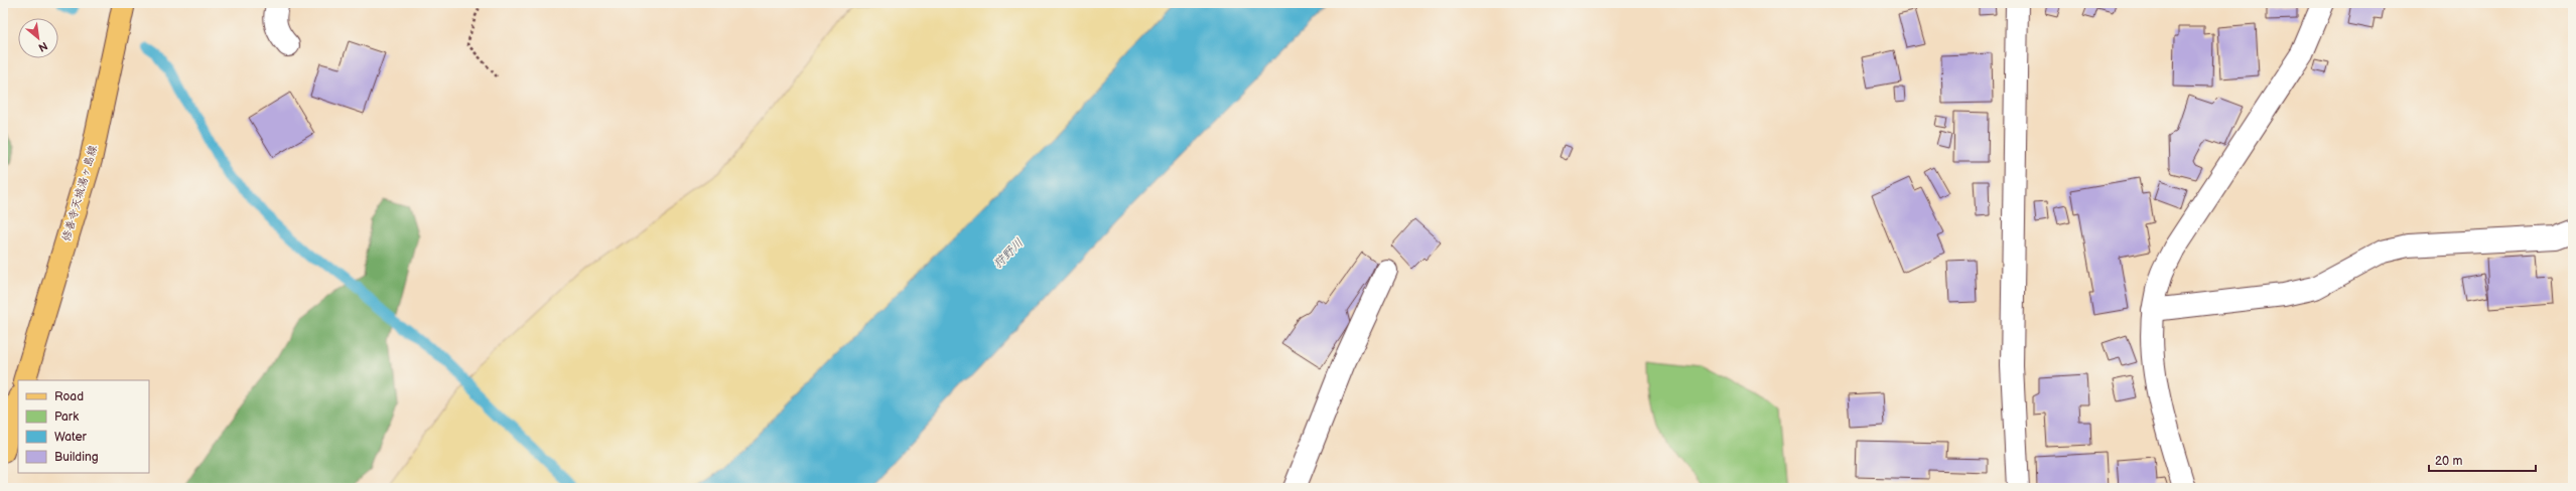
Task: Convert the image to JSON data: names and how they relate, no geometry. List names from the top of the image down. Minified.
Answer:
{"streets":{"main road":["修善寺天城湯ヶ島線"]},"water":["狩野川"],"legend":["Road","Park","Water","Building"],"scale_bar":"20 m","north":"bottom right"}
